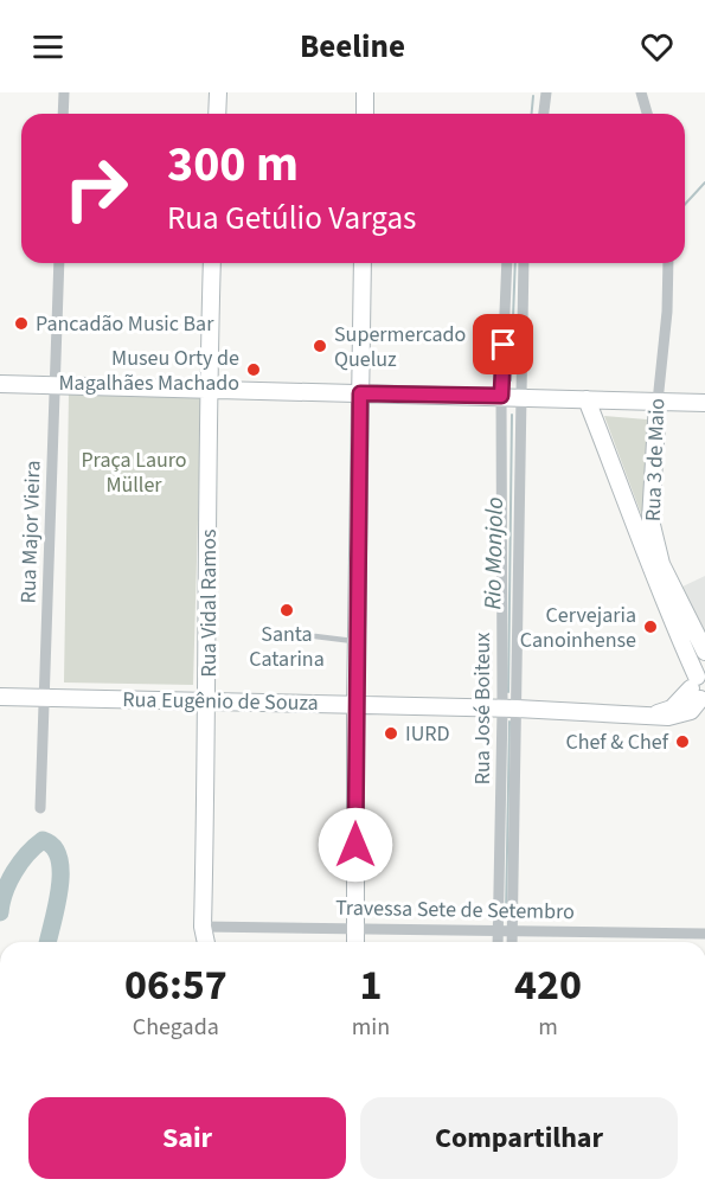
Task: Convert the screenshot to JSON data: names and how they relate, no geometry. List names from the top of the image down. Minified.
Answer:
{"streets":{"main road":["Rua 3 de Maio","Rua Vidal Ramos","Rua Eugênio de Souza"],"street":["Rua Major Vieira","Rua José Boiteux","Travessa Sete de Setembro"]},"crossings":[["Rua 3 de Maio","Rua Eugênio de Souza"],["Rua Major Vieira","Rua Eugênio de Souza"],["Rua Vidal Ramos","Rua Eugênio de Souza"],["Rua Vidal Ramos","Travessa Sete de Setembro"],["Rua Eugênio de Souza","Rua José Boiteux"],["Rua José Boiteux","Travessa Sete de Setembro"]],"water":["Rio Monjolo"],"parks":["Praça Lauro Müller"],"places":["Pancadão Music Bar","Supermercado Queluz","Museu Orty de Magalhães Machado","Santa Catarina","Cervejaria Canoinhense","IURD","Chef & Chef"],"page":{"header":"Beeline","turn":["300 m","Rua Getúlio Vargas"],"eta":["06:57","Chegada","1","min","420","m"],"buttons":["Sair","Compartilhar"]}}
